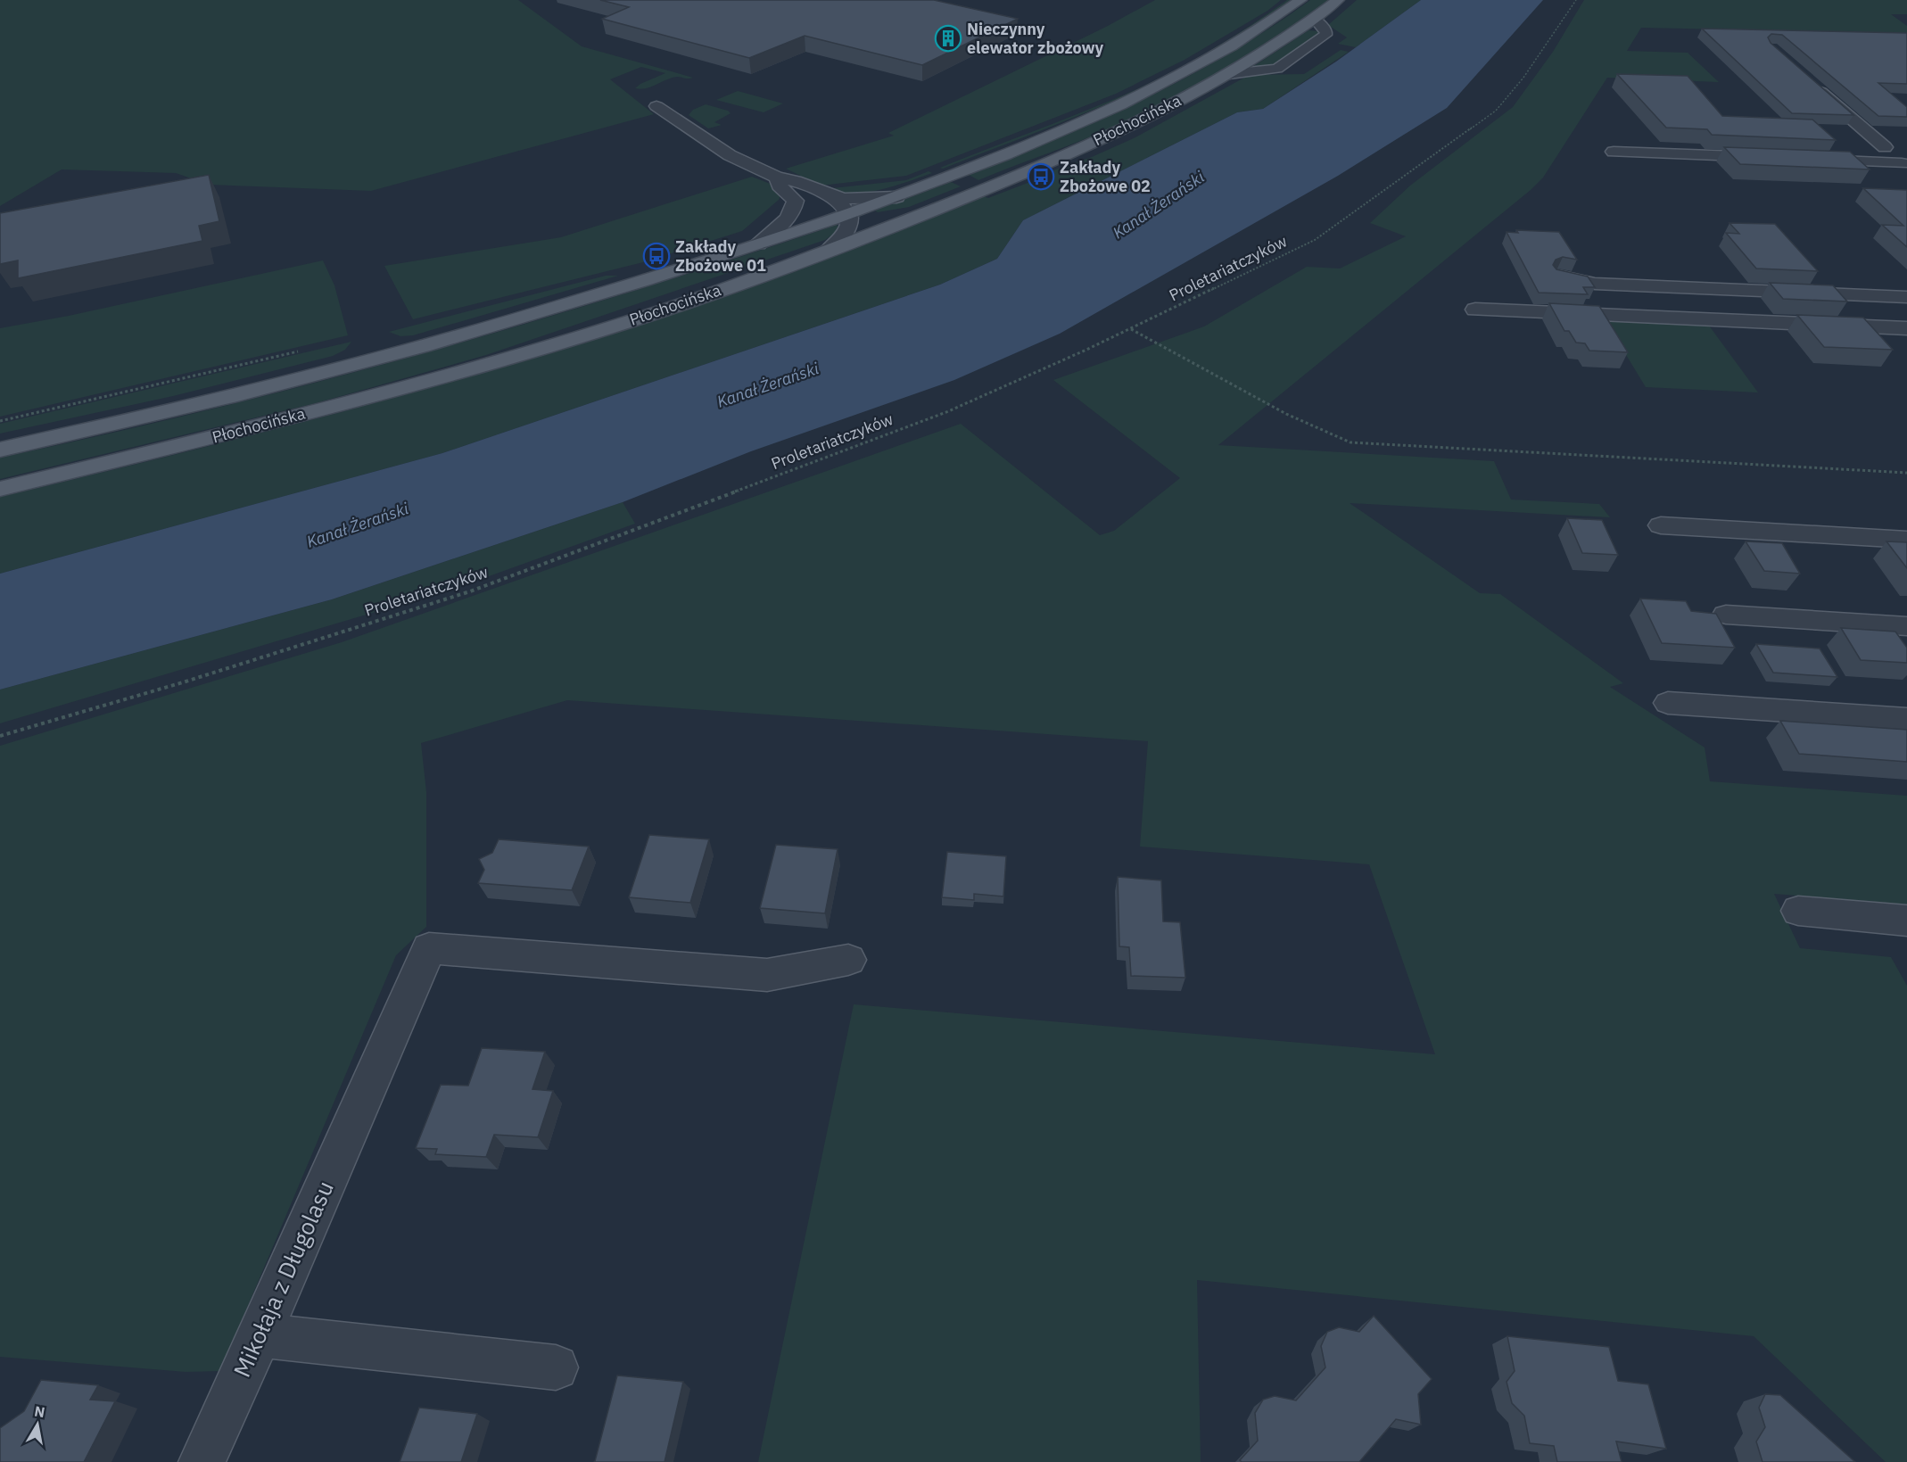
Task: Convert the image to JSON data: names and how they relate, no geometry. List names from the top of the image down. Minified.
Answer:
{"streets":{"main road":["Płochocińska"],"street":["Mikołaja z Długolasu"],"path":["Proletariatczyków"]},"water":["Kanał Żerański"],"places":{"building":["Nieczynny elewator zbożowy"],"bus stop":["Zakłady Zbożowe 02","Zakłady Zbożowe 01"]},"north":"top"}
